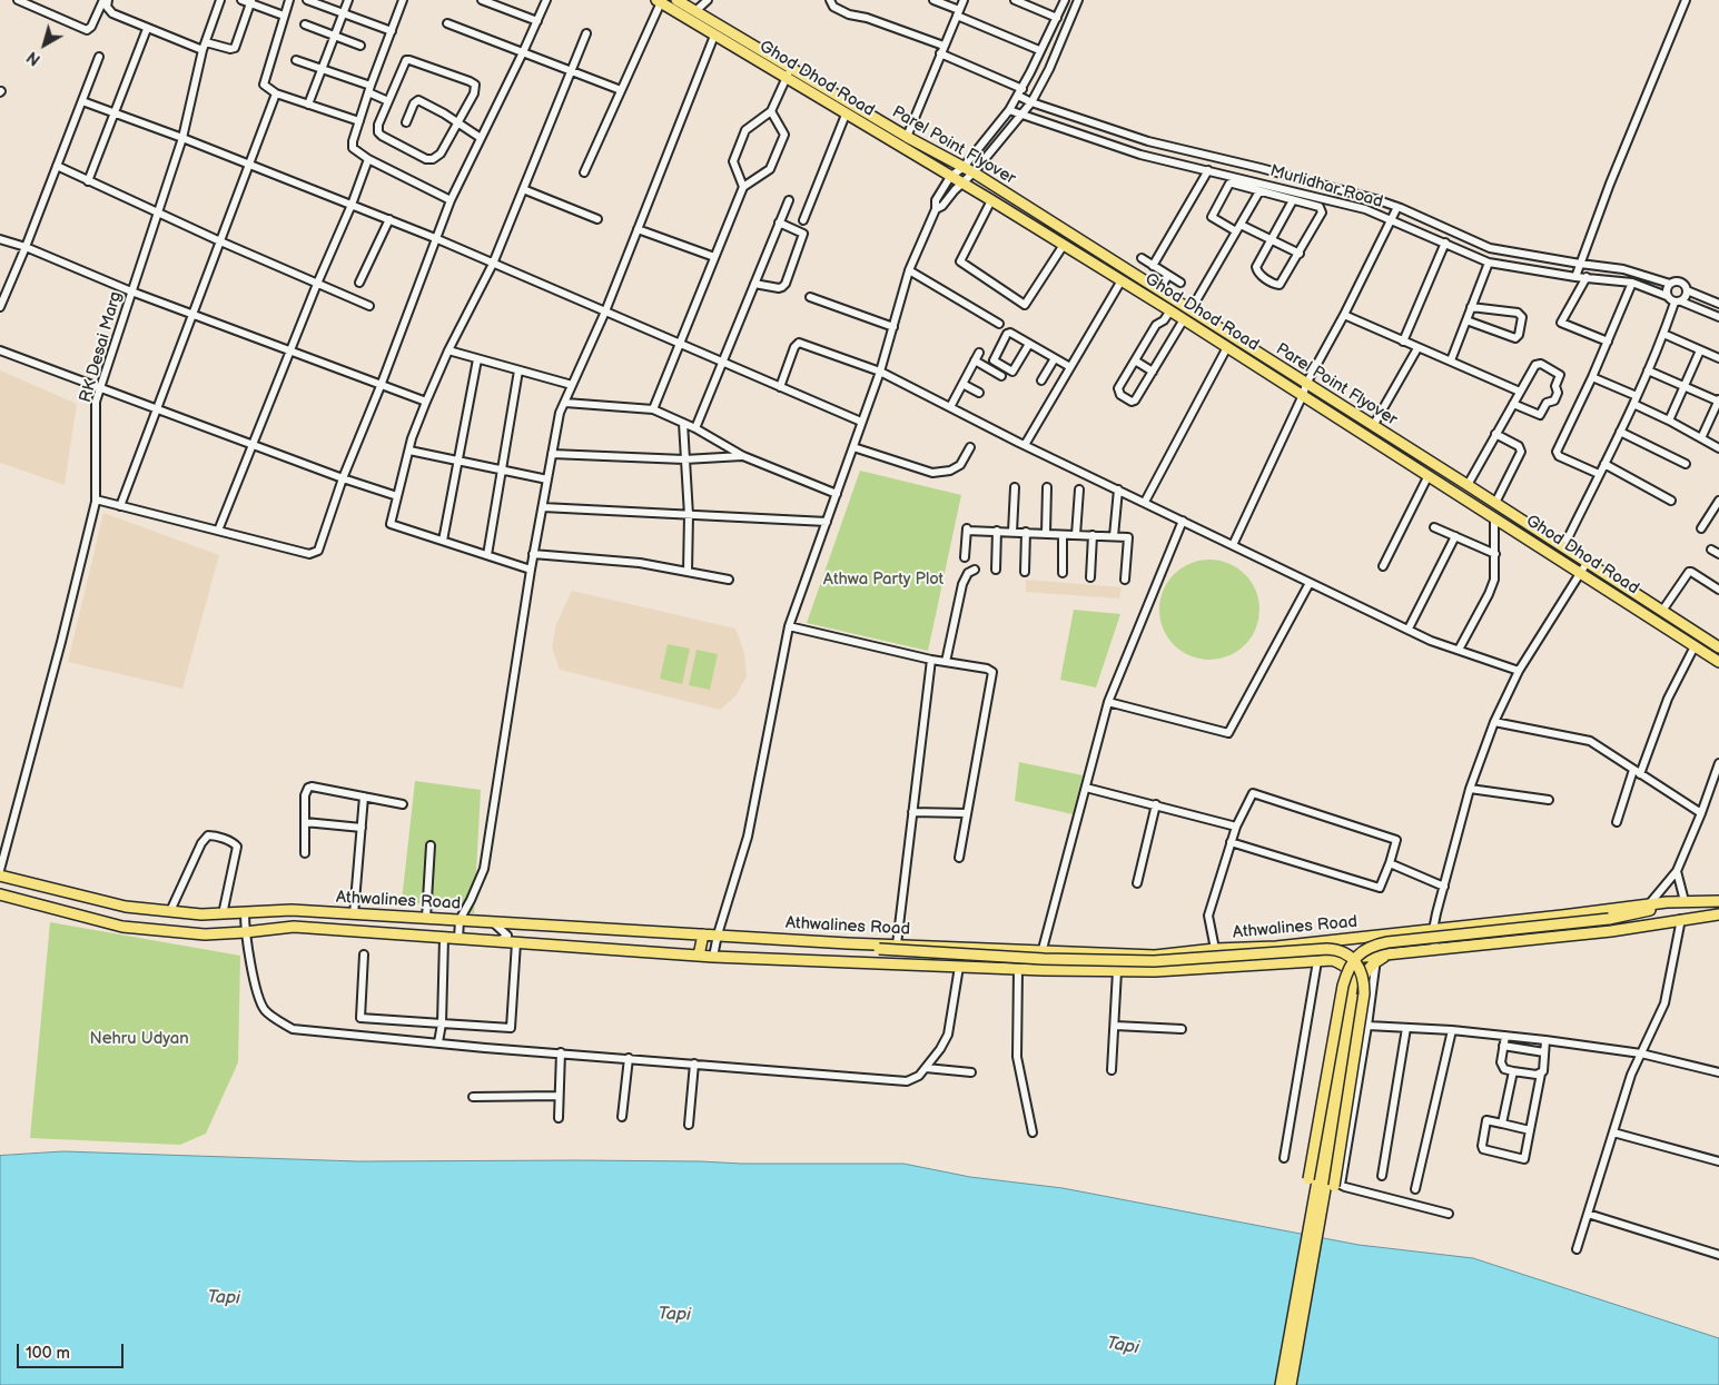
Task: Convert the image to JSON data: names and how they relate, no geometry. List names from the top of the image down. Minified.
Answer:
{"streets":{"main road":["Ghod Dhod Road","Parel Point Flyover","Athwalines Road"],"street":["Murlidhar Road","RK Desai Marg"]},"crossings":[["Ghod Dhod Road","Parel Point Flyover"]],"water":["Tapi"],"parks":["Athwa Party Plot","Nehru Udyan"],"scale_bar":"100 m","north":"bottom left"}
